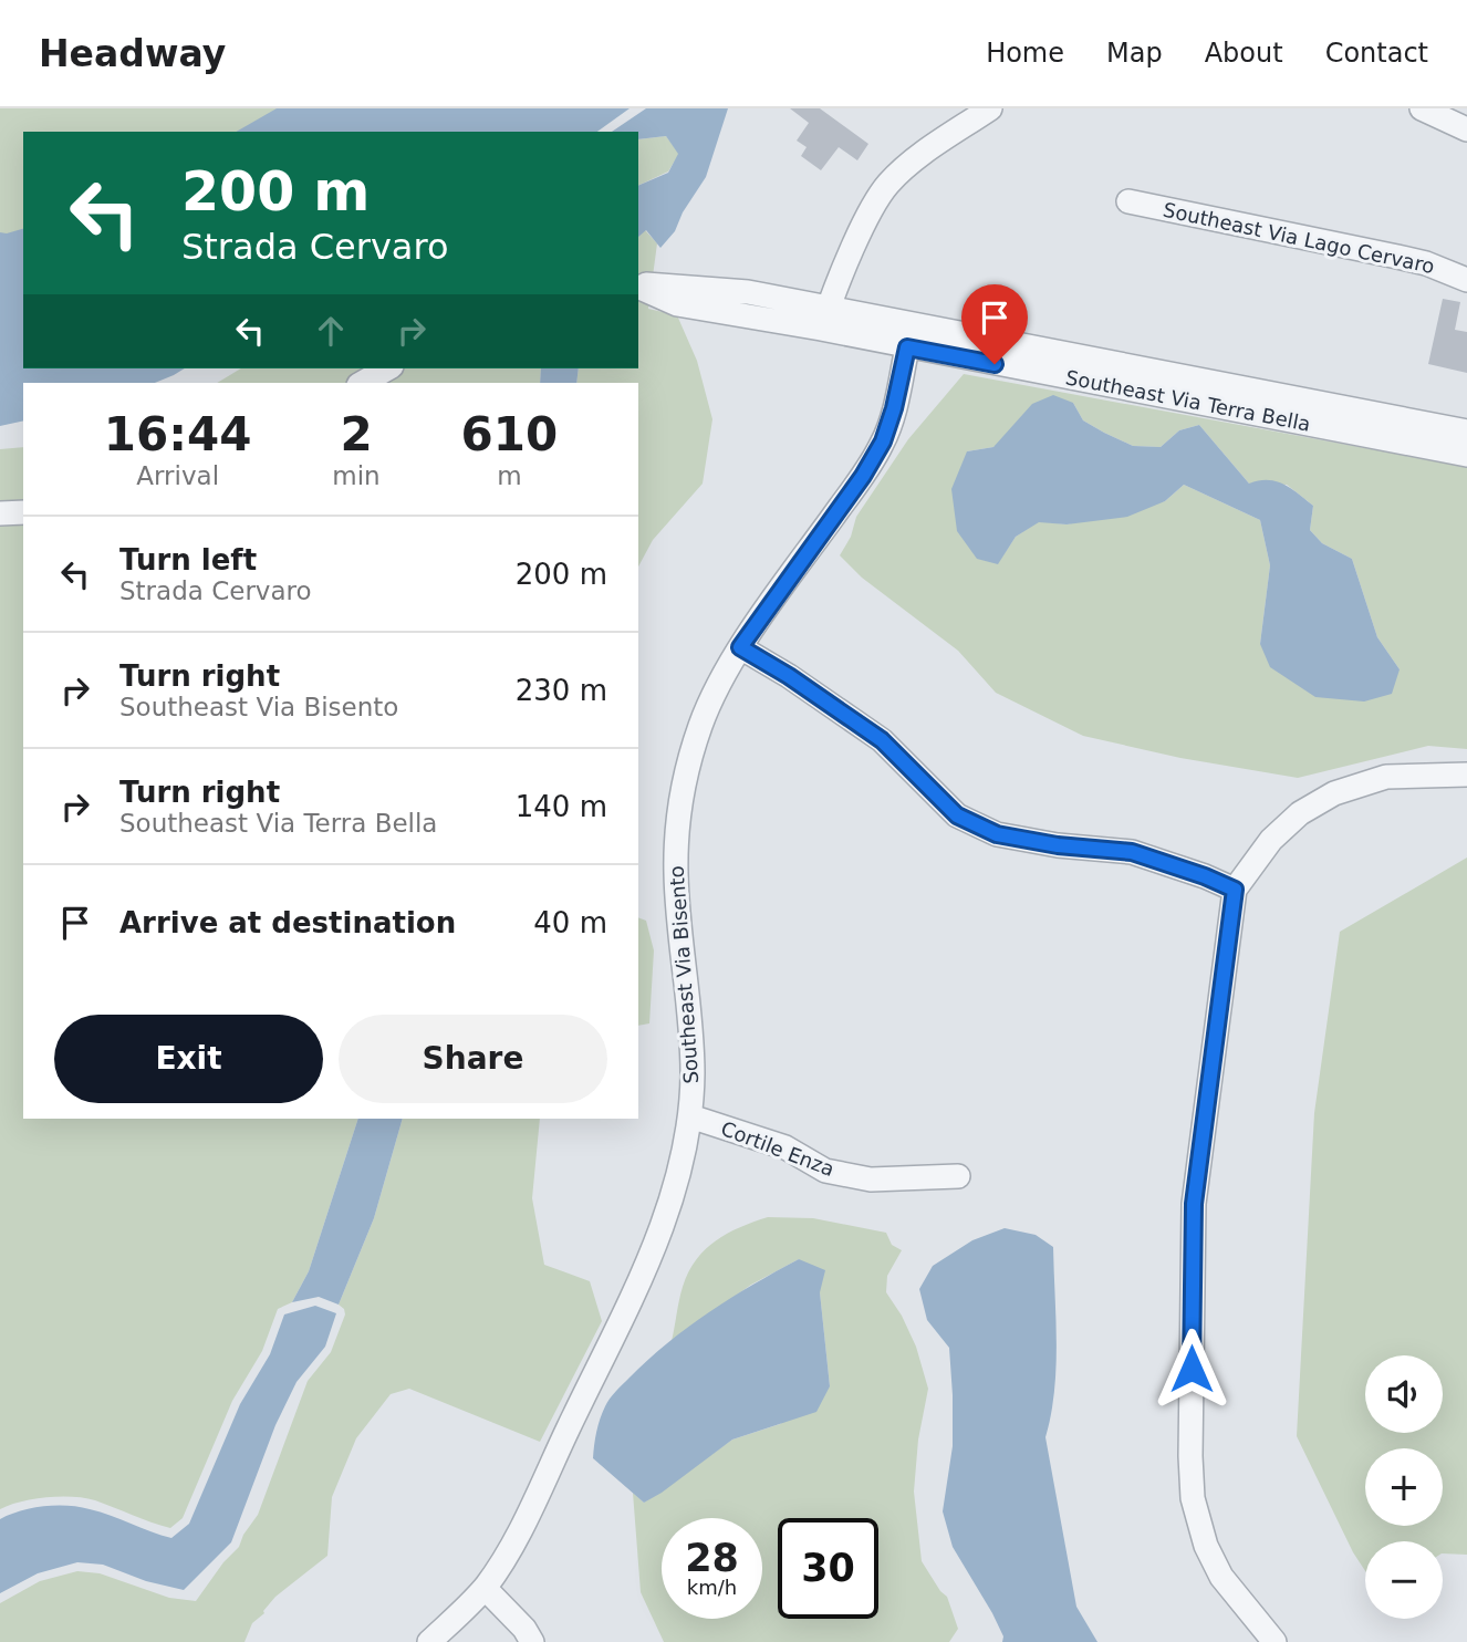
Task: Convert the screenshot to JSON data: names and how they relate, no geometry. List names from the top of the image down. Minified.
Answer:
{"streets":{"street":["Southeast Via Lago Cervaro","Southeast Via Terra Bella","Southeast Via Bisento","Cortile Enza"]},"crossings":[["Southeast Via Terra Bella","Southeast Via Bisento"],["Southeast Via Bisento","Cortile Enza"]],"page":{"header":"Headway","nav":["Home","Map","About","Contact"],"turn":["200 m","Strada Cervaro"],"eta":["16:44","Arrival","2","min","610","m"],"list":[{"name":"Turn left","note":"Strada Cervaro","value":"200 m"},{"name":"Turn right","note":"Southeast Via Bisento","value":"230 m"},{"name":"Turn right","note":"Southeast Via Terra Bella","value":"140 m"},{"name":"Arrive at destination","value":"40 m"}],"buttons":["Exit","Share"],"map_buttons":["+","−"],"speed":"28 km/h","limit":"30"}}
